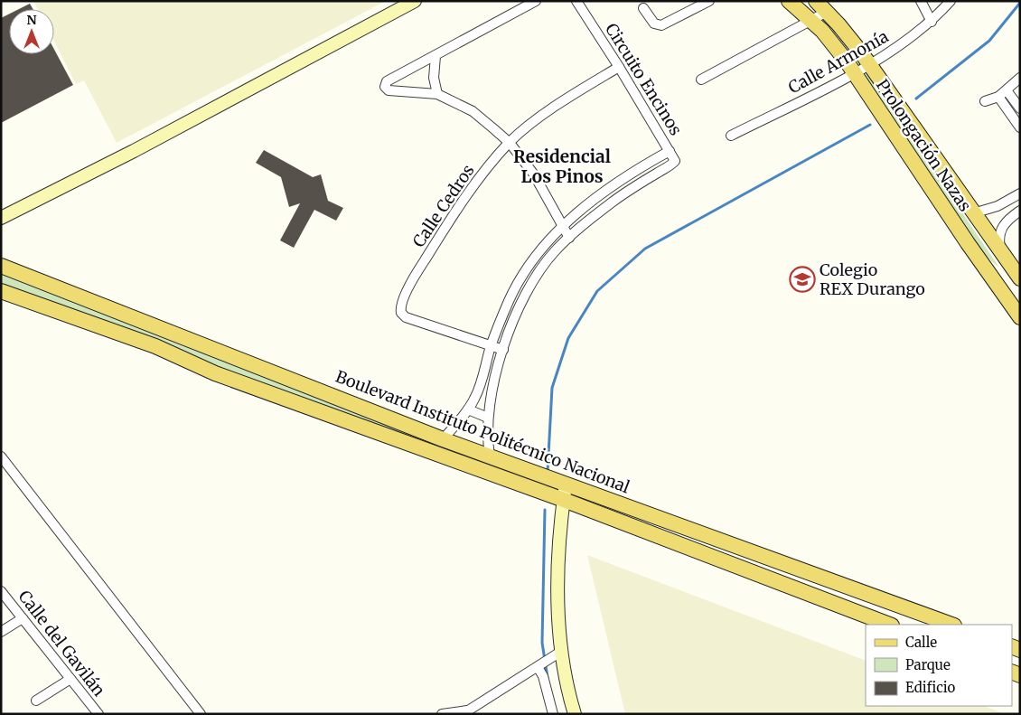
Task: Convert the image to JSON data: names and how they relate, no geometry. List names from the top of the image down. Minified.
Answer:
{"streets":{"main road":["Prolongación Nazas","Boulevard Instituto Politécnico Nacional"],"street":["Calle Armonía","Circuito Encinos","Calle Cedros","Calle del Gavilán"]},"crossings":[["Calle Armonía","Prolongación Nazas"],["Circuito Encinos","Calle Cedros"]],"districts":["Residencial Los Pinos"],"places":{"school or university":["Colegio REX Durango"]},"legend":["Calle","Parque","Edificio"],"north":"top"}
